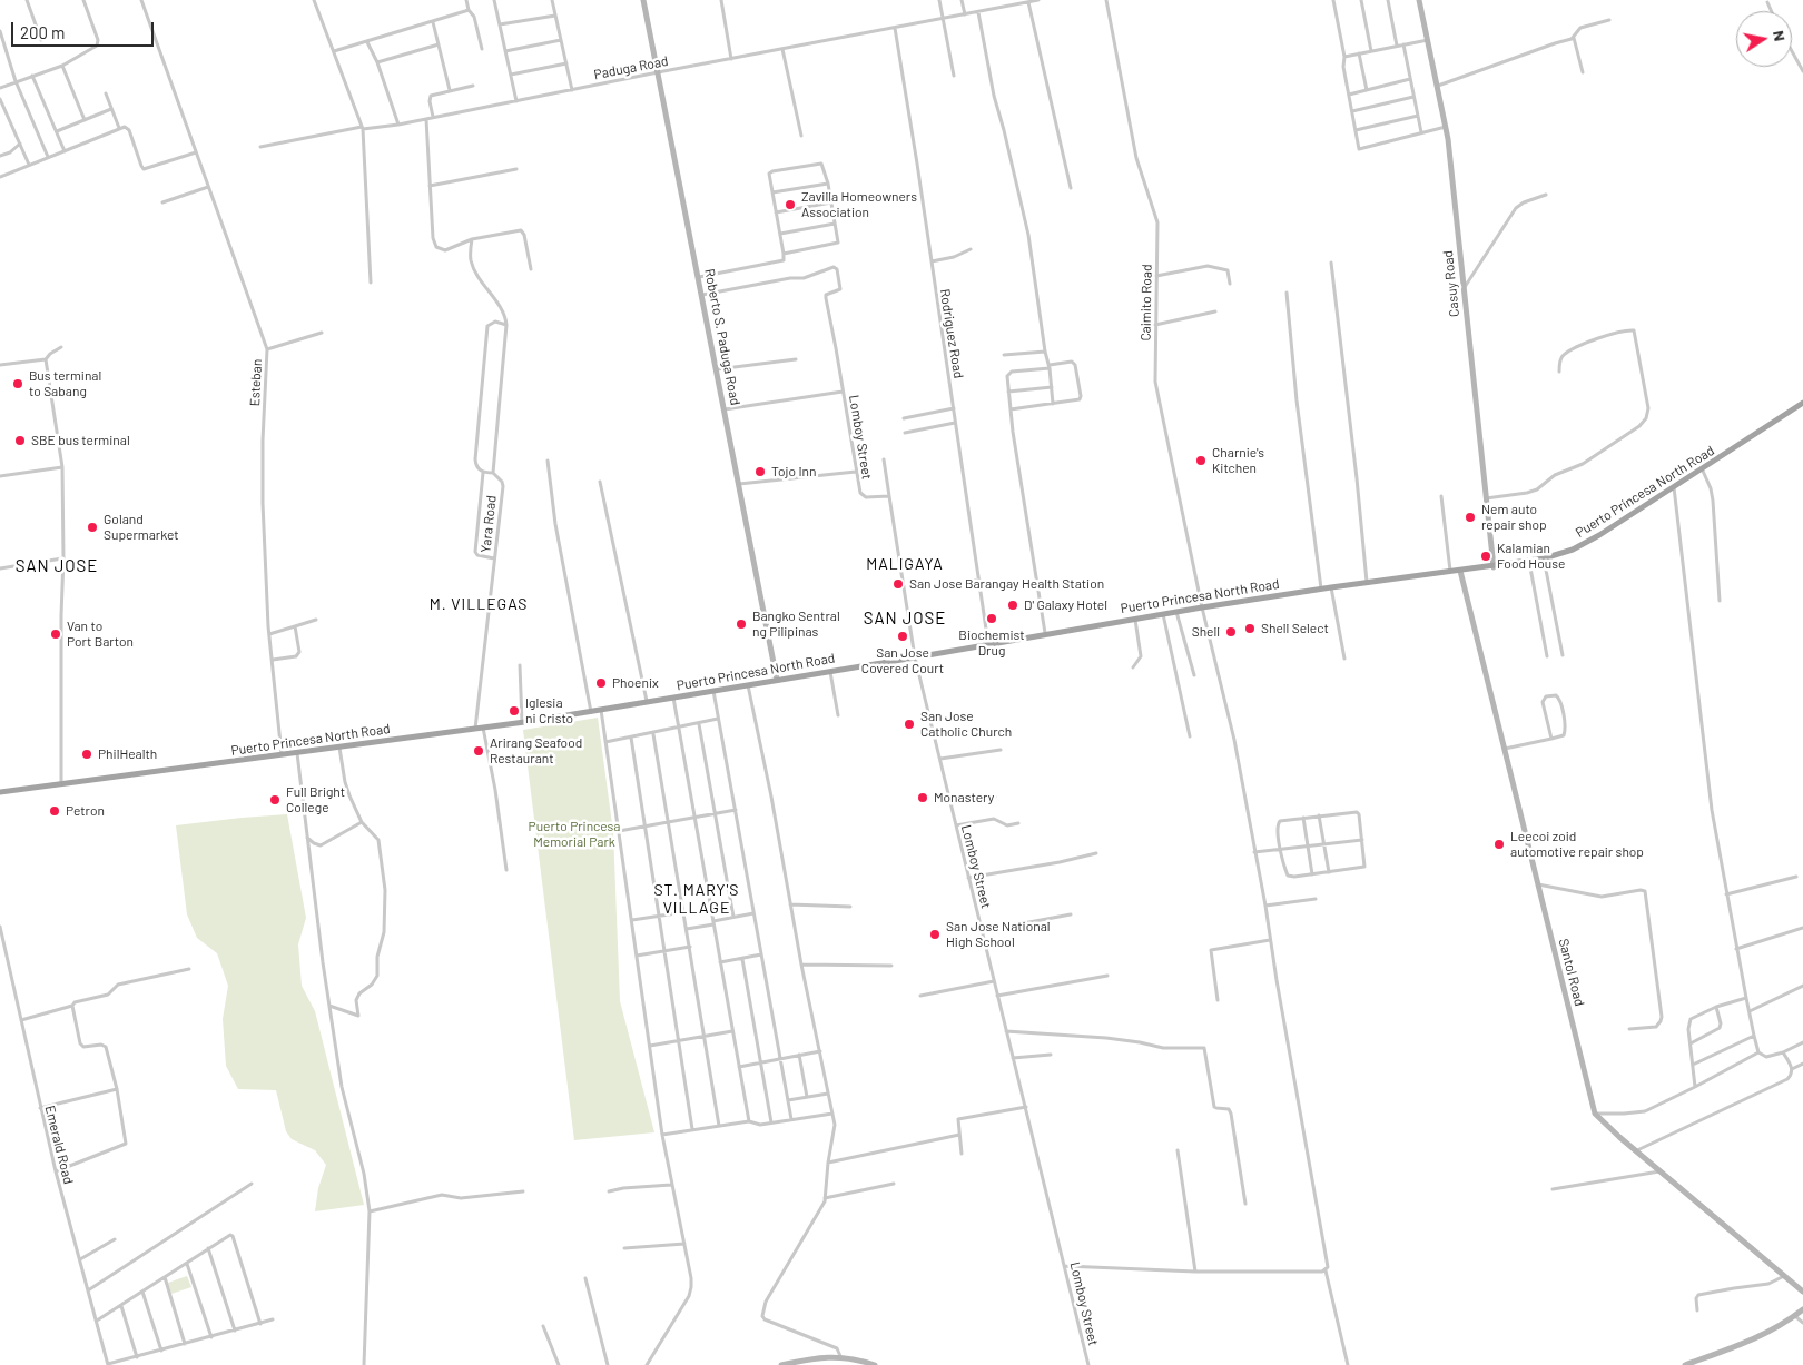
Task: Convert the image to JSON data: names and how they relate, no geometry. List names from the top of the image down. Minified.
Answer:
{"streets":{"main road":["Puerto Princesa North Road"],"street":["Paduga Road","Casuy Road","Caimito Road","Rodriguez Road","Roberto S. Paduga Road","Esteban","Lomboy Street","Yara Road","Santol Road","Emerald Road"]},"crossings":[["Paduga Road","Rodriguez Road"],["Paduga Road","Roberto S. Paduga Road"],["Casuy Road","Puerto Princesa North Road"],["Caimito Road","Puerto Princesa North Road"],["Rodriguez Road","Puerto Princesa North Road"],["Roberto S. Paduga Road","Lomboy Street"],["Roberto S. Paduga Road","Puerto Princesa North Road"],["Esteban","Puerto Princesa North Road"],["Lomboy Street","Puerto Princesa North Road"],["Puerto Princesa North Road","Yara Road"],["Puerto Princesa North Road","Santol Road"]],"districts":["MALIGAYA","SAN JOSE","M. VILLEGAS","SAN JOSE","ST. MARY'S VILLAGE"],"parks":["Puerto Princesa Memorial Park"],"places":["Zavilla Homeowners Association","Bus terminal to Sabang","SBE bus terminal","Charnie's Kitchen","Tojo Inn","Nem auto repair shop","Goland Supermarket","Kalamian Food House","San Jose Barangay Health Station","D' Galaxy Hotel","Biochemist Drug","Bangko Sentral ng Pilipinas","Shell Select","Shell","Van to Port Barton","San Jose Covered Court","Phoenix","Iglesia ni Cristo","San Jose Catholic Church","Arirang Seafood Restaurant","PhilHealth","Monastery","Full Bright College","Petron","Leecoi zoid automotive repair shop","San Jose National High School"],"scale_bar":"200 m","north":"right"}
